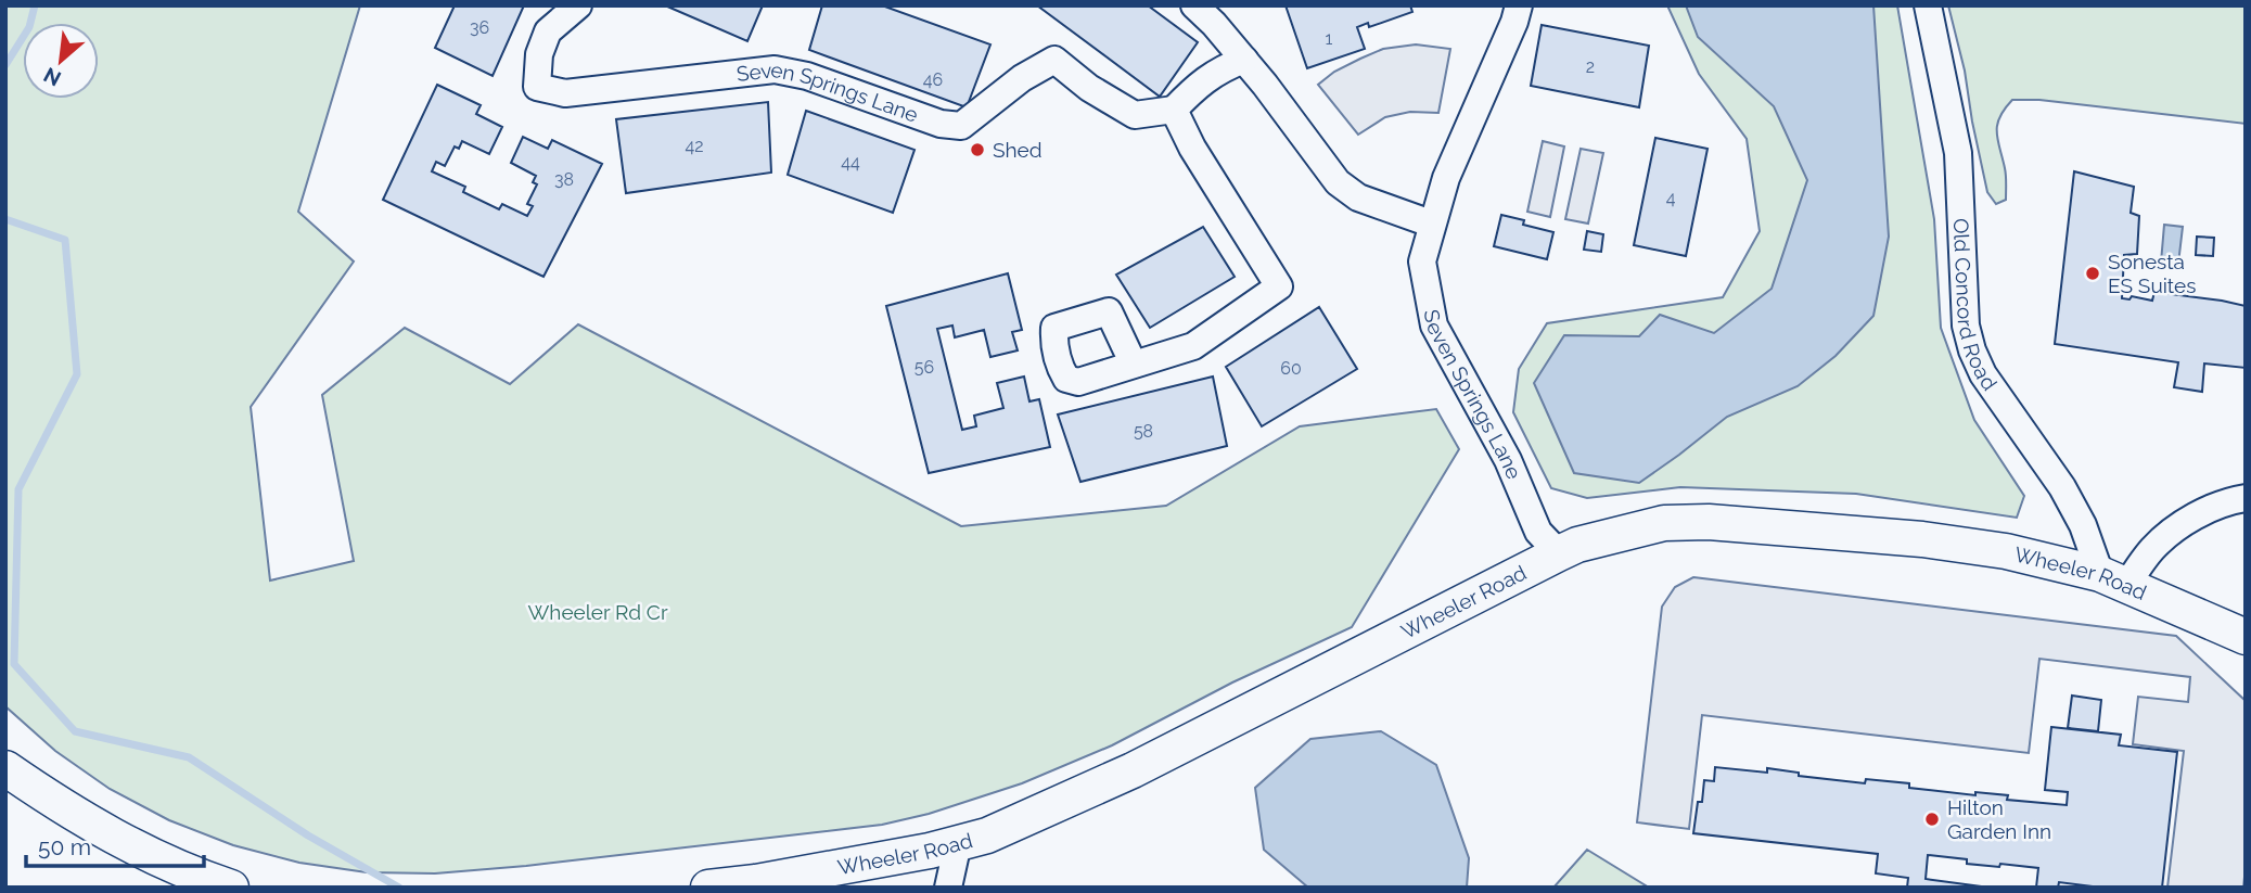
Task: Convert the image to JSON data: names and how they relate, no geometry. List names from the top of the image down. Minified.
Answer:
{"streets":{"main road":["Wheeler Road"],"street":["Seven Springs Lane","Old Concord Road"]},"crossings":[["Seven Springs Lane","Wheeler Road"],["Old Concord Road","Wheeler Road"]],"parks":["Wheeler Rd Cr"],"places":["Shed","Sonesta ES Suites","Hilton Garden Inn"],"house_numbers":["36","1","2","46","42","44","38","4","56","60","58"],"scale_bar":"50 m","north":"bottom left"}
